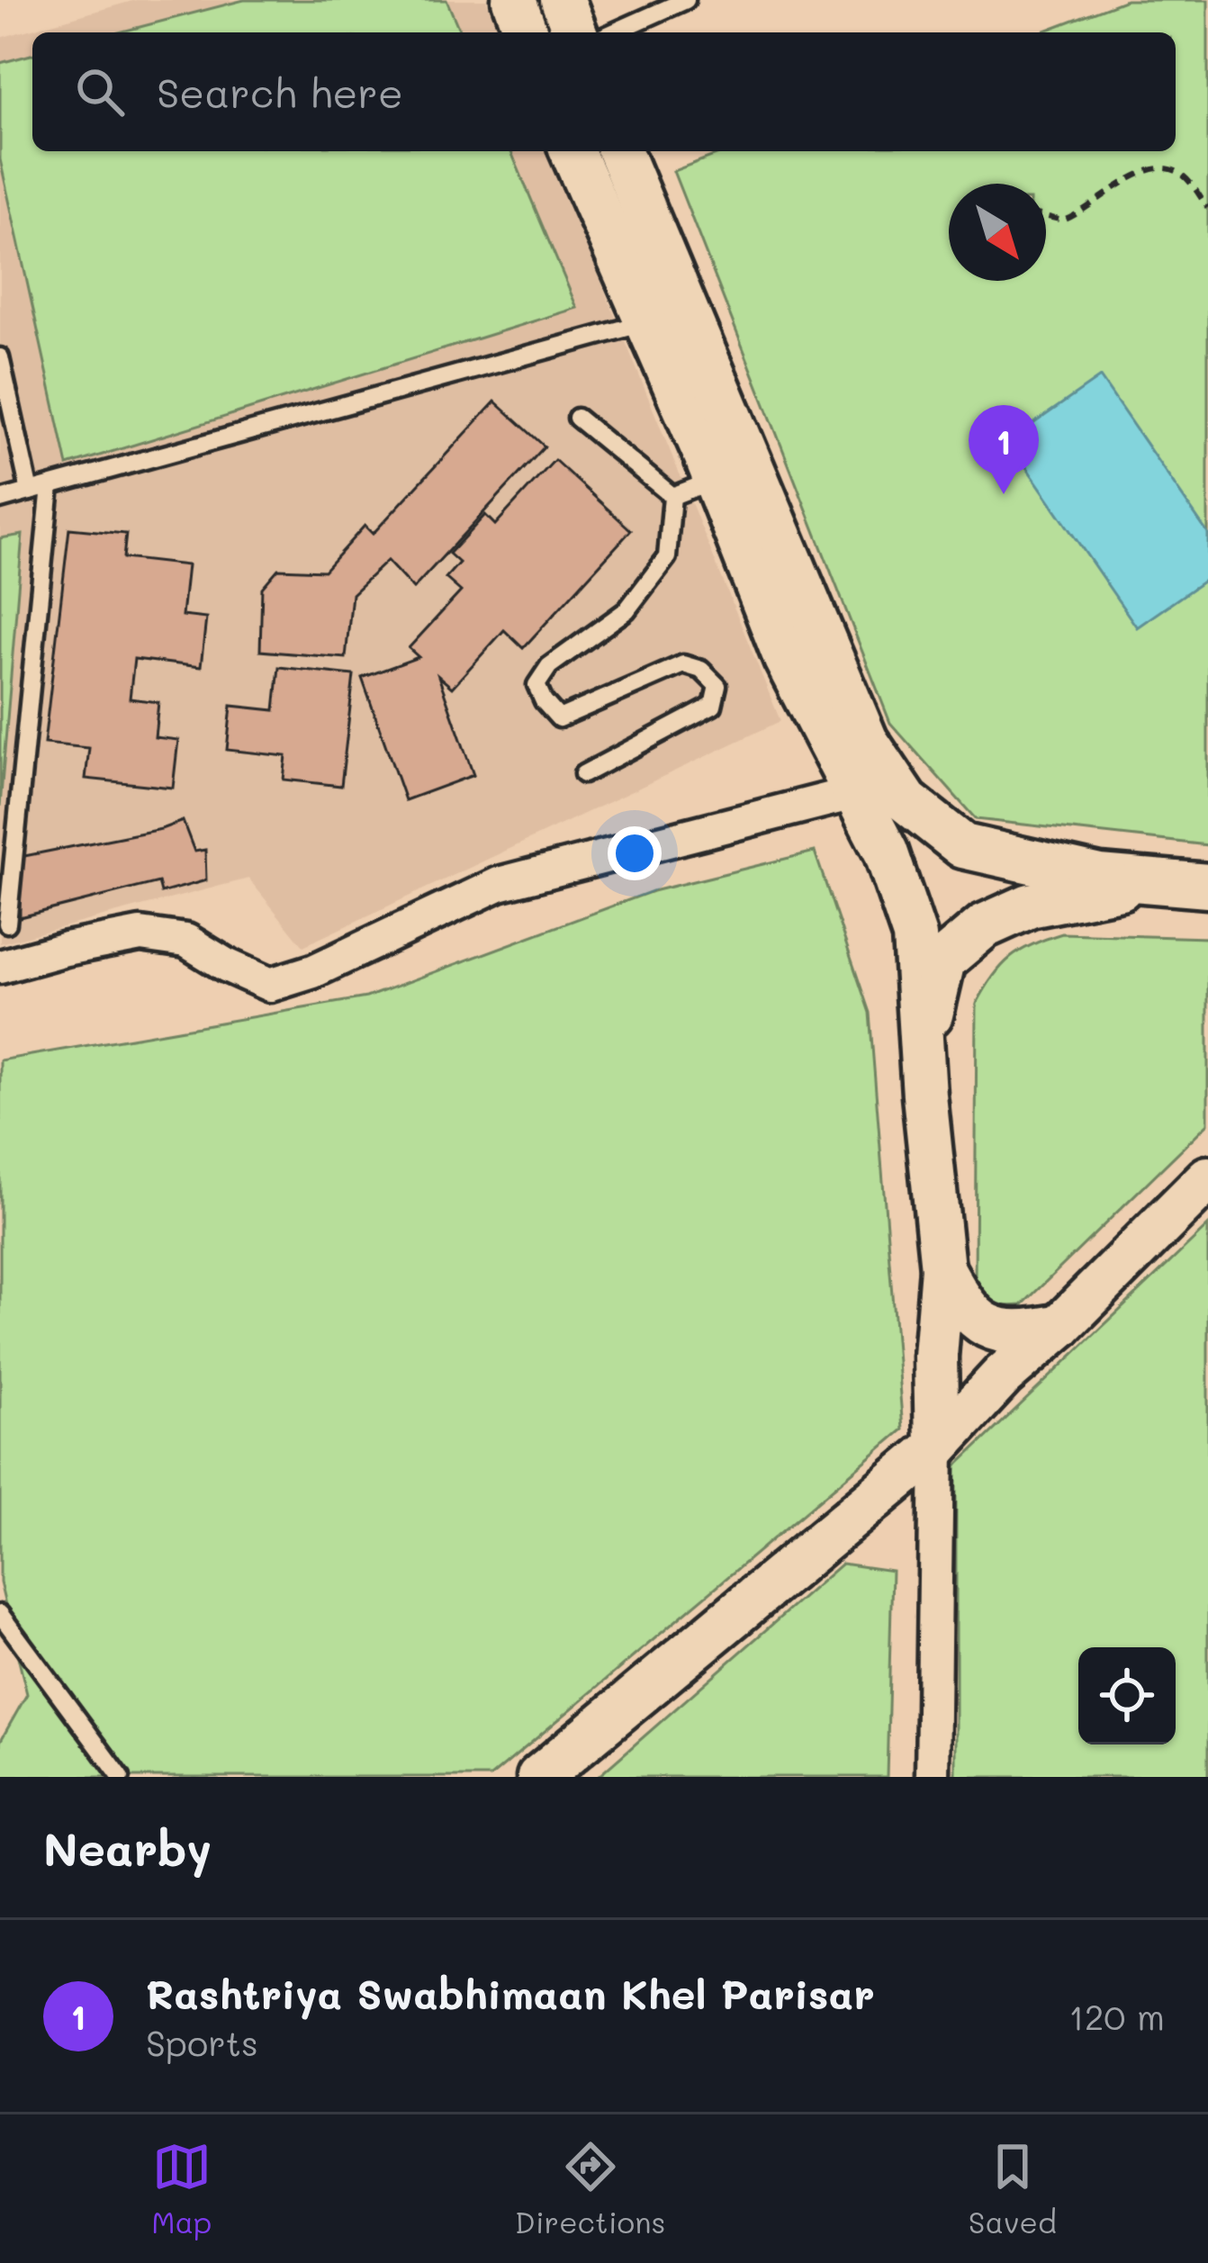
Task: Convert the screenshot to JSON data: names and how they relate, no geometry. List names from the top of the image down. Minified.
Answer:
{"north":"bottom right","page":{"search":"Search here","pins":"1","heading":"Nearby","list":[{"mark":"1","name":"Rashtriya Swabhimaan Khel Parisar","note":"Sports","value":"120 m"}],"nav":["Map","Directions","Saved"]}}
